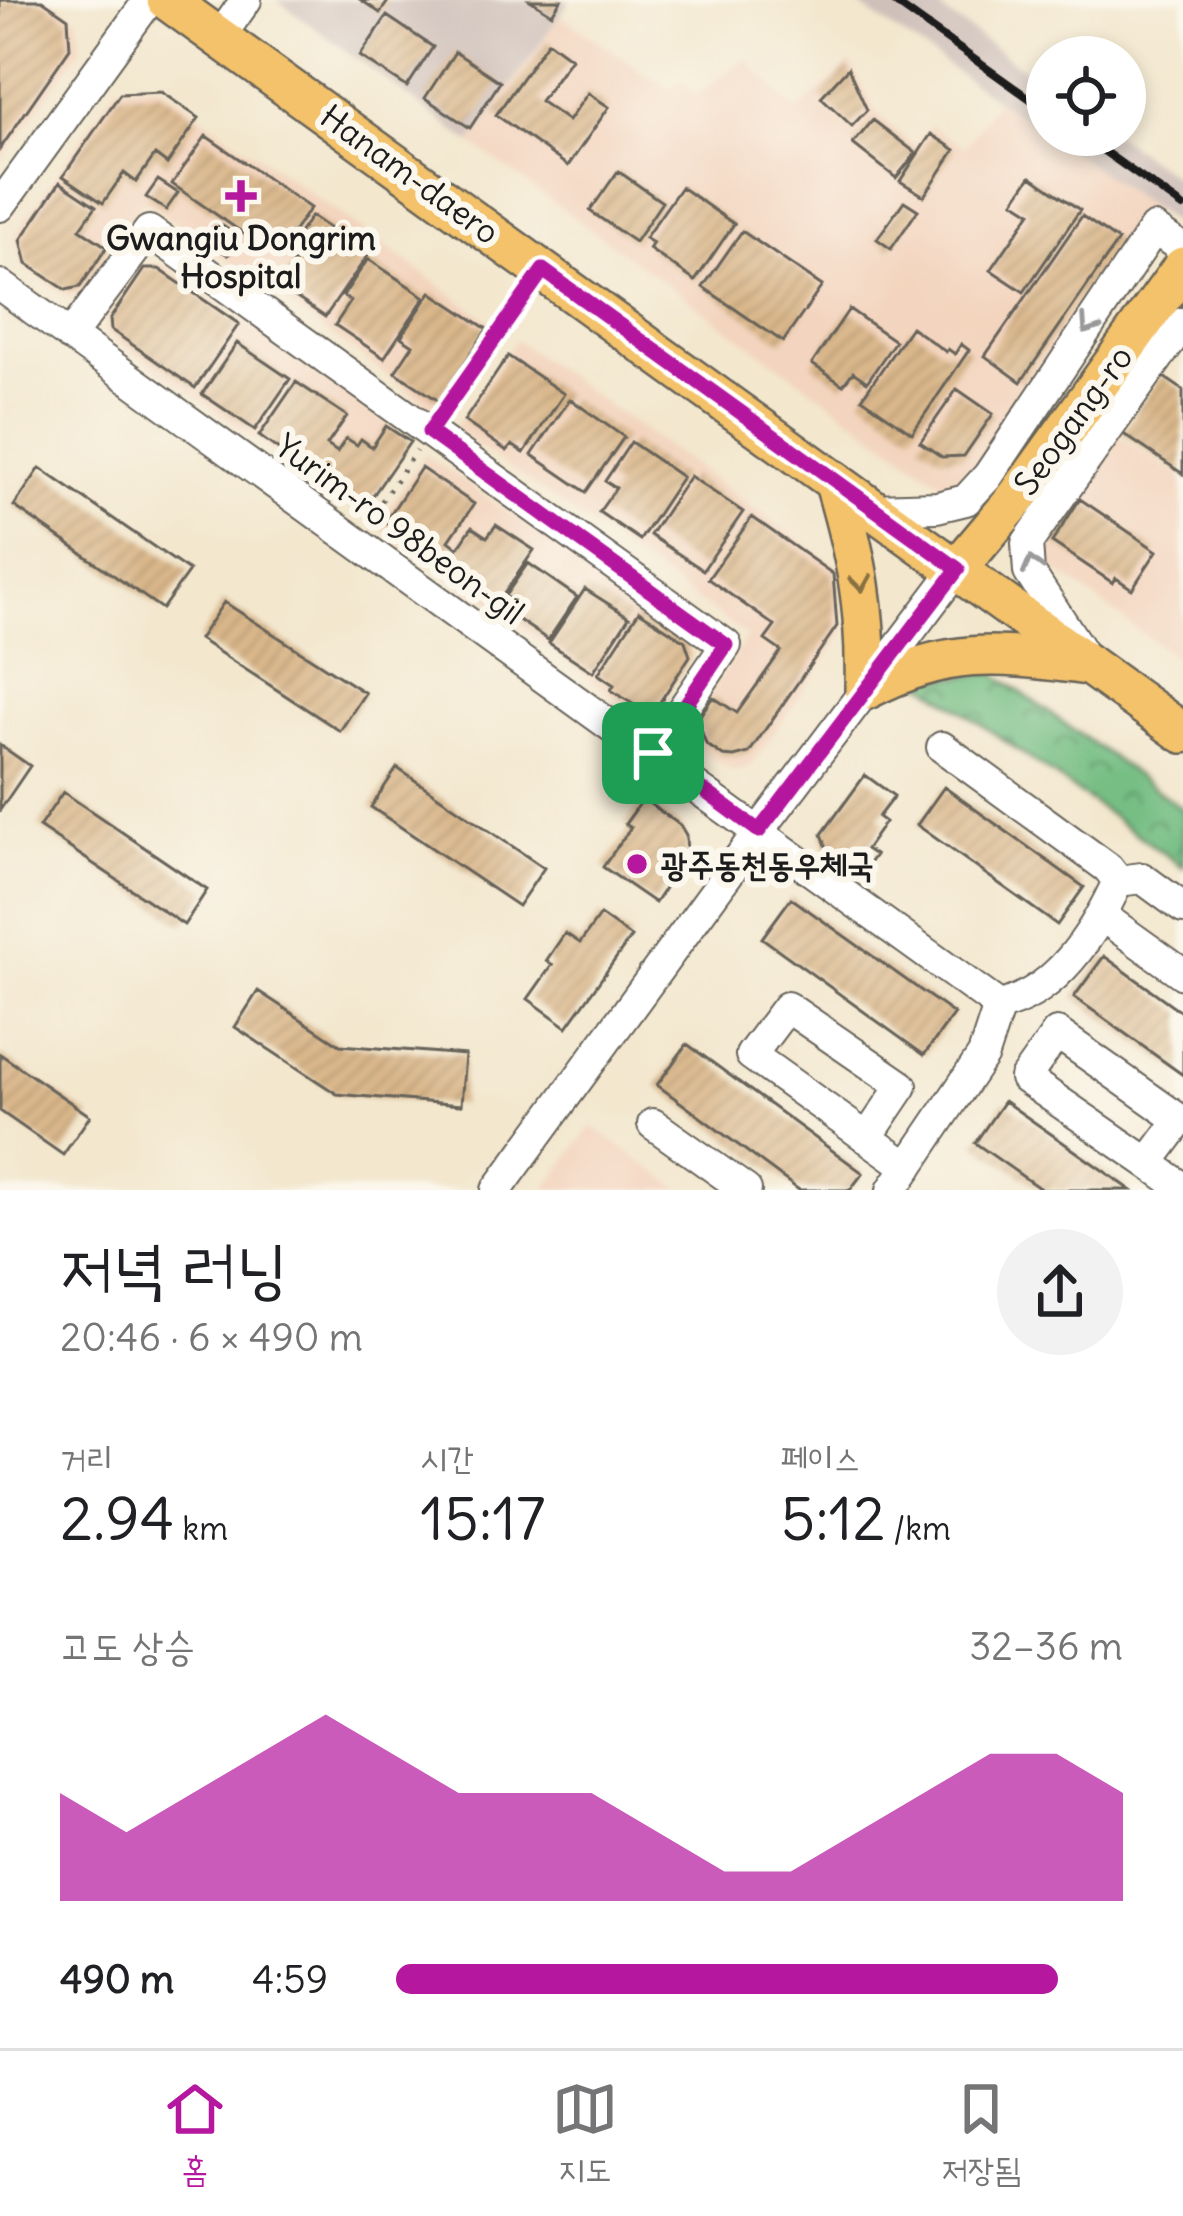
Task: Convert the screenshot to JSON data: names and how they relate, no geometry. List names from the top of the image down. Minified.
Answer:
{"streets":{"main road":["Hanam-daero","Seogang-ro"],"street":["Yurim-ro 98beon-gil"]},"crossings":[["Hanam-daero","Seogang-ro"]],"places":{"health":["Gwangiu Dongrim Hospital"],"other":["광주동천동우체국"]},"page":{"heading":["저녁 러닝","20:46 · 6 × 490 m"],"stats":[["거리","2.94 km"],["시간","15:17"],["페이스","5:12 /km"]],"chart":["고도 상승","32–36 m"],"list":[{"name":"490 m","note":"4:59"}],"tabs":["홈","지도","저장됨"]}}
